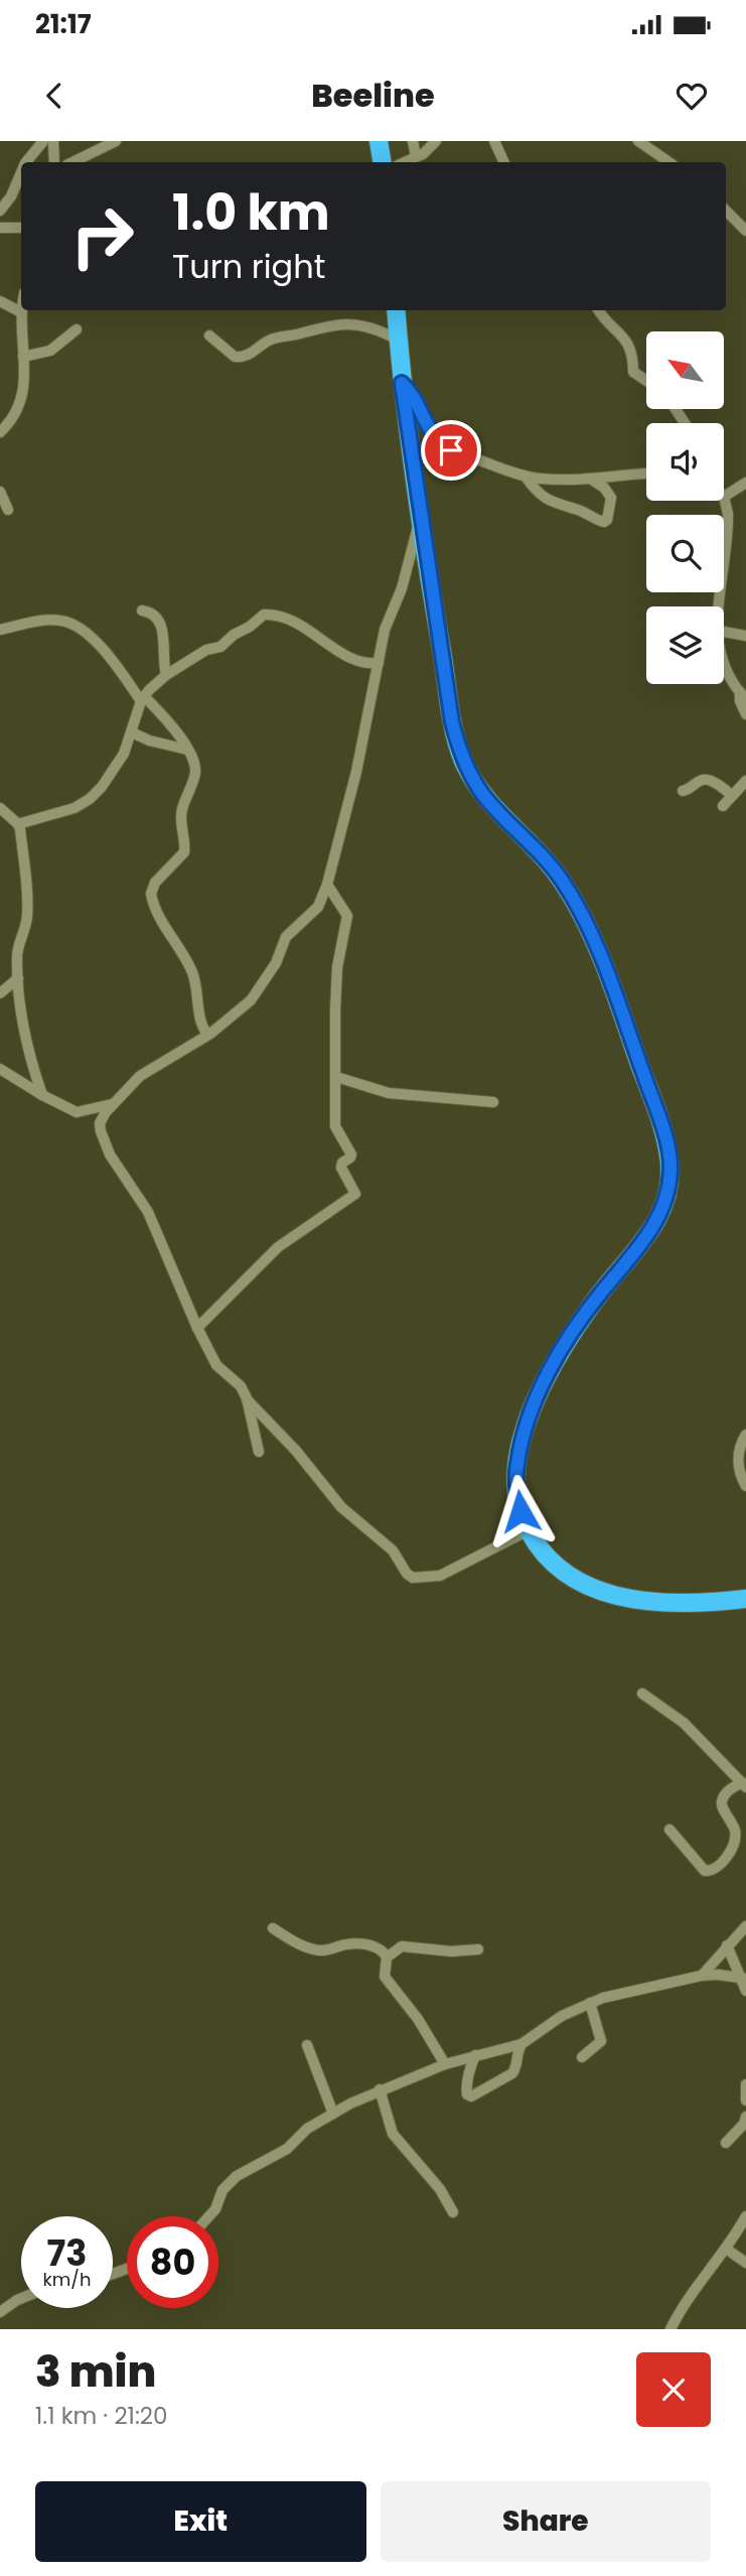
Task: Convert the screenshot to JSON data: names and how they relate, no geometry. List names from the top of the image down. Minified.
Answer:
{"north":"top left","page":{"status":"21:17","header":"Beeline","turn":["1.0 km","Turn right"],"speed":"73 km/h","limit":"80","heading":["3 min","1.1 km · 21:20"],"buttons":["Exit","Share"]}}
